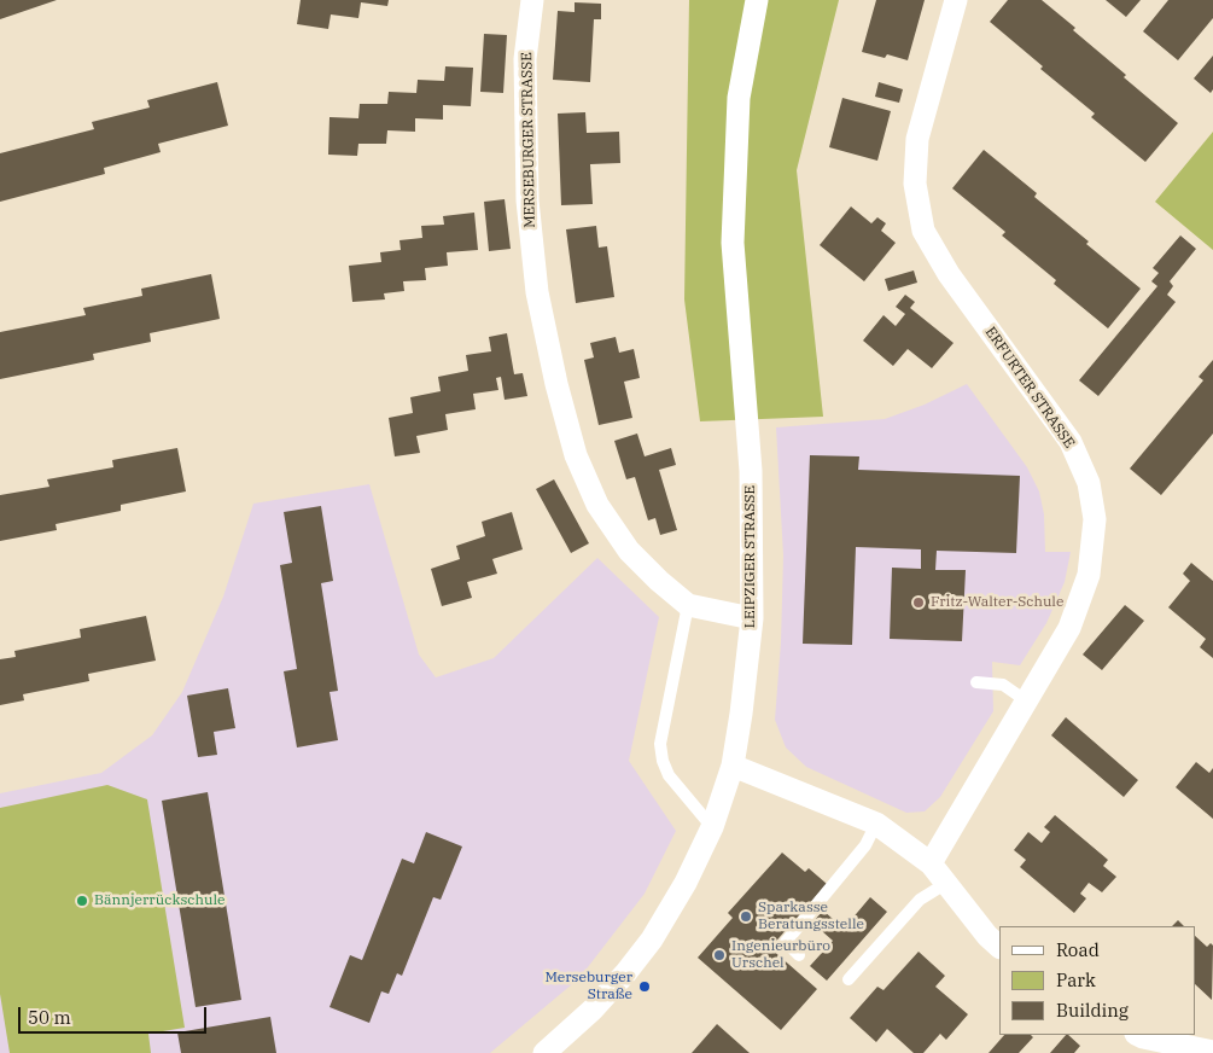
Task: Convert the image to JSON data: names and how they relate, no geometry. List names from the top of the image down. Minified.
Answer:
{"streets":{"street":["MERSEBURGER STRASSE","ERFURTER STRASSE","LEIPZIGER STRASSE"]},"places":["Fritz-Walter-Schule","Bännjerrückschule","Sparkasse Beratungsstelle","Ingenieurbüro Urschel","Merseburger Straße"],"legend":["Road","Park","Building"],"scale_bar":"50 m"}
